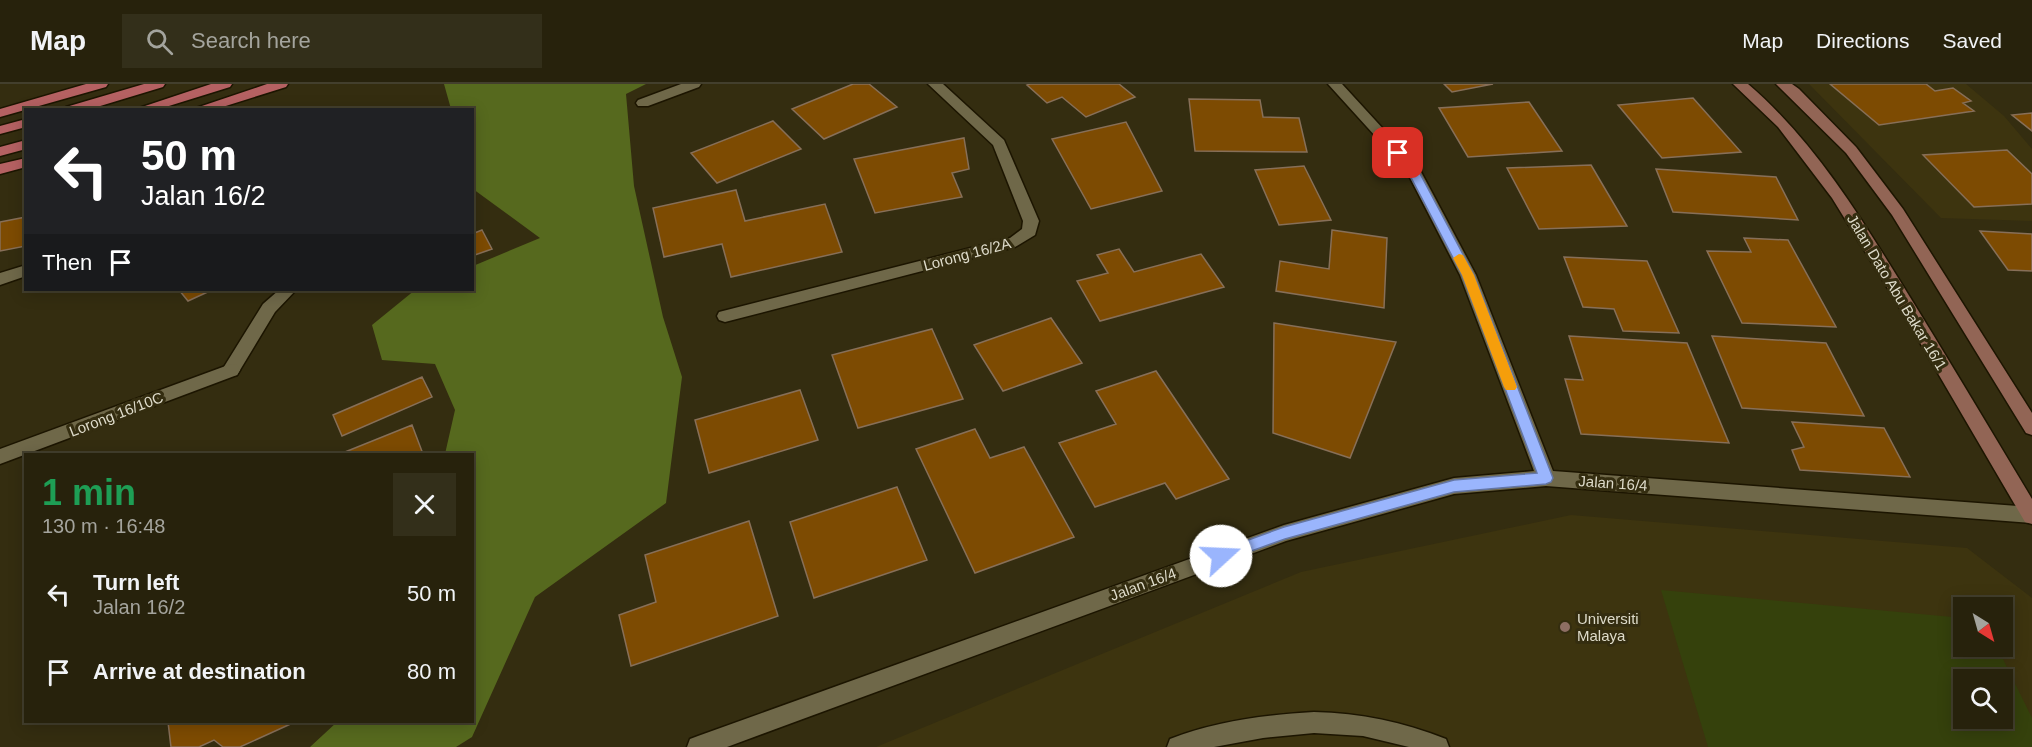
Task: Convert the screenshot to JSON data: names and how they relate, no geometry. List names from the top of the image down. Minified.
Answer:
{"streets":{"main road":["Jalan Dato Abu Bakar 16/1"],"street":["Lorong 16/2A","Lorong 16/10C","Jalan 16/4"]},"crossings":[["Jalan Dato Abu Bakar 16/1","Jalan 16/4"]],"places":["Universiti Malaya"],"north":"bottom right","page":{"header":"Map","search":"Search here","nav":["Map","Directions","Saved"],"turn":["50 m","Jalan 16/2"],"then":"Then","heading":["1 min","130 m · 16:48"],"list":[{"name":"Turn left","note":"Jalan 16/2","value":"50 m"},{"name":"Arrive at destination","value":"80 m"}]}}
